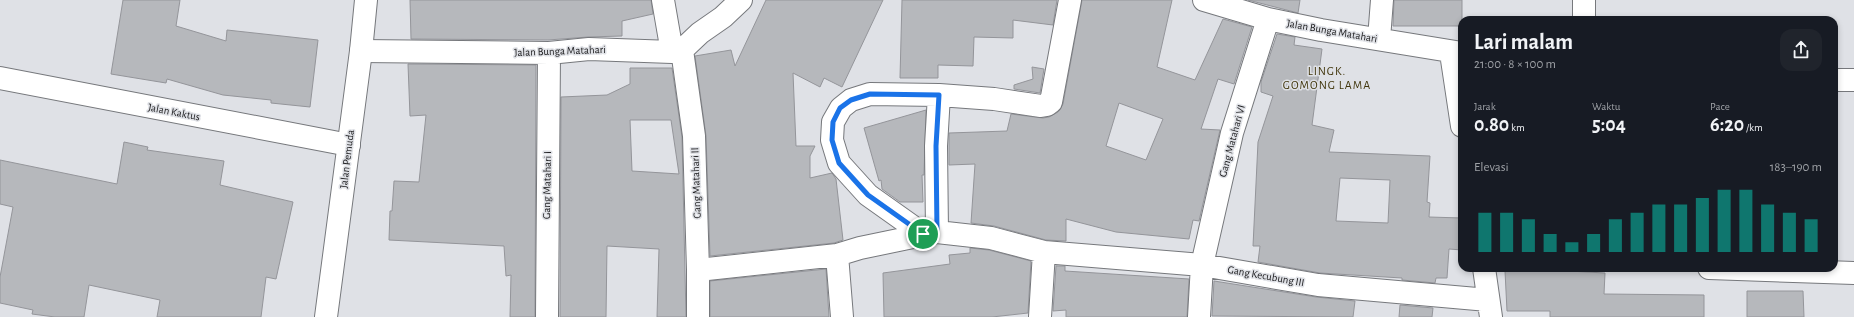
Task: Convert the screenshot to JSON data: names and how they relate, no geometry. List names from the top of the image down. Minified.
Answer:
{"streets":{"street":["Jalan Bunga Matahari","Jalan Kaktus","Gang Matahari VI","Jalan Pemuda","Gang Matahari II","Gang Matahari I","Gang Kecubung III"]},"crossings":[["Jalan Bunga Matahari","Gang Matahari VI"],["Jalan Bunga Matahari","Jalan Pemuda"],["Jalan Bunga Matahari","Gang Matahari II"],["Jalan Bunga Matahari","Gang Matahari I"],["Jalan Kaktus","Jalan Pemuda"],["Gang Matahari VI","Gang Kecubung III"]],"districts":["LINGK. GOMONG LAMA"],"page":{"heading":["Lari malam","21:00 · 8 × 100 m"],"stats":[["Jarak","0.80 km"],["Waktu","5:04"],["Pace","6:20 /km"]],"chart":["Elevasi","183–190 m"]}}
